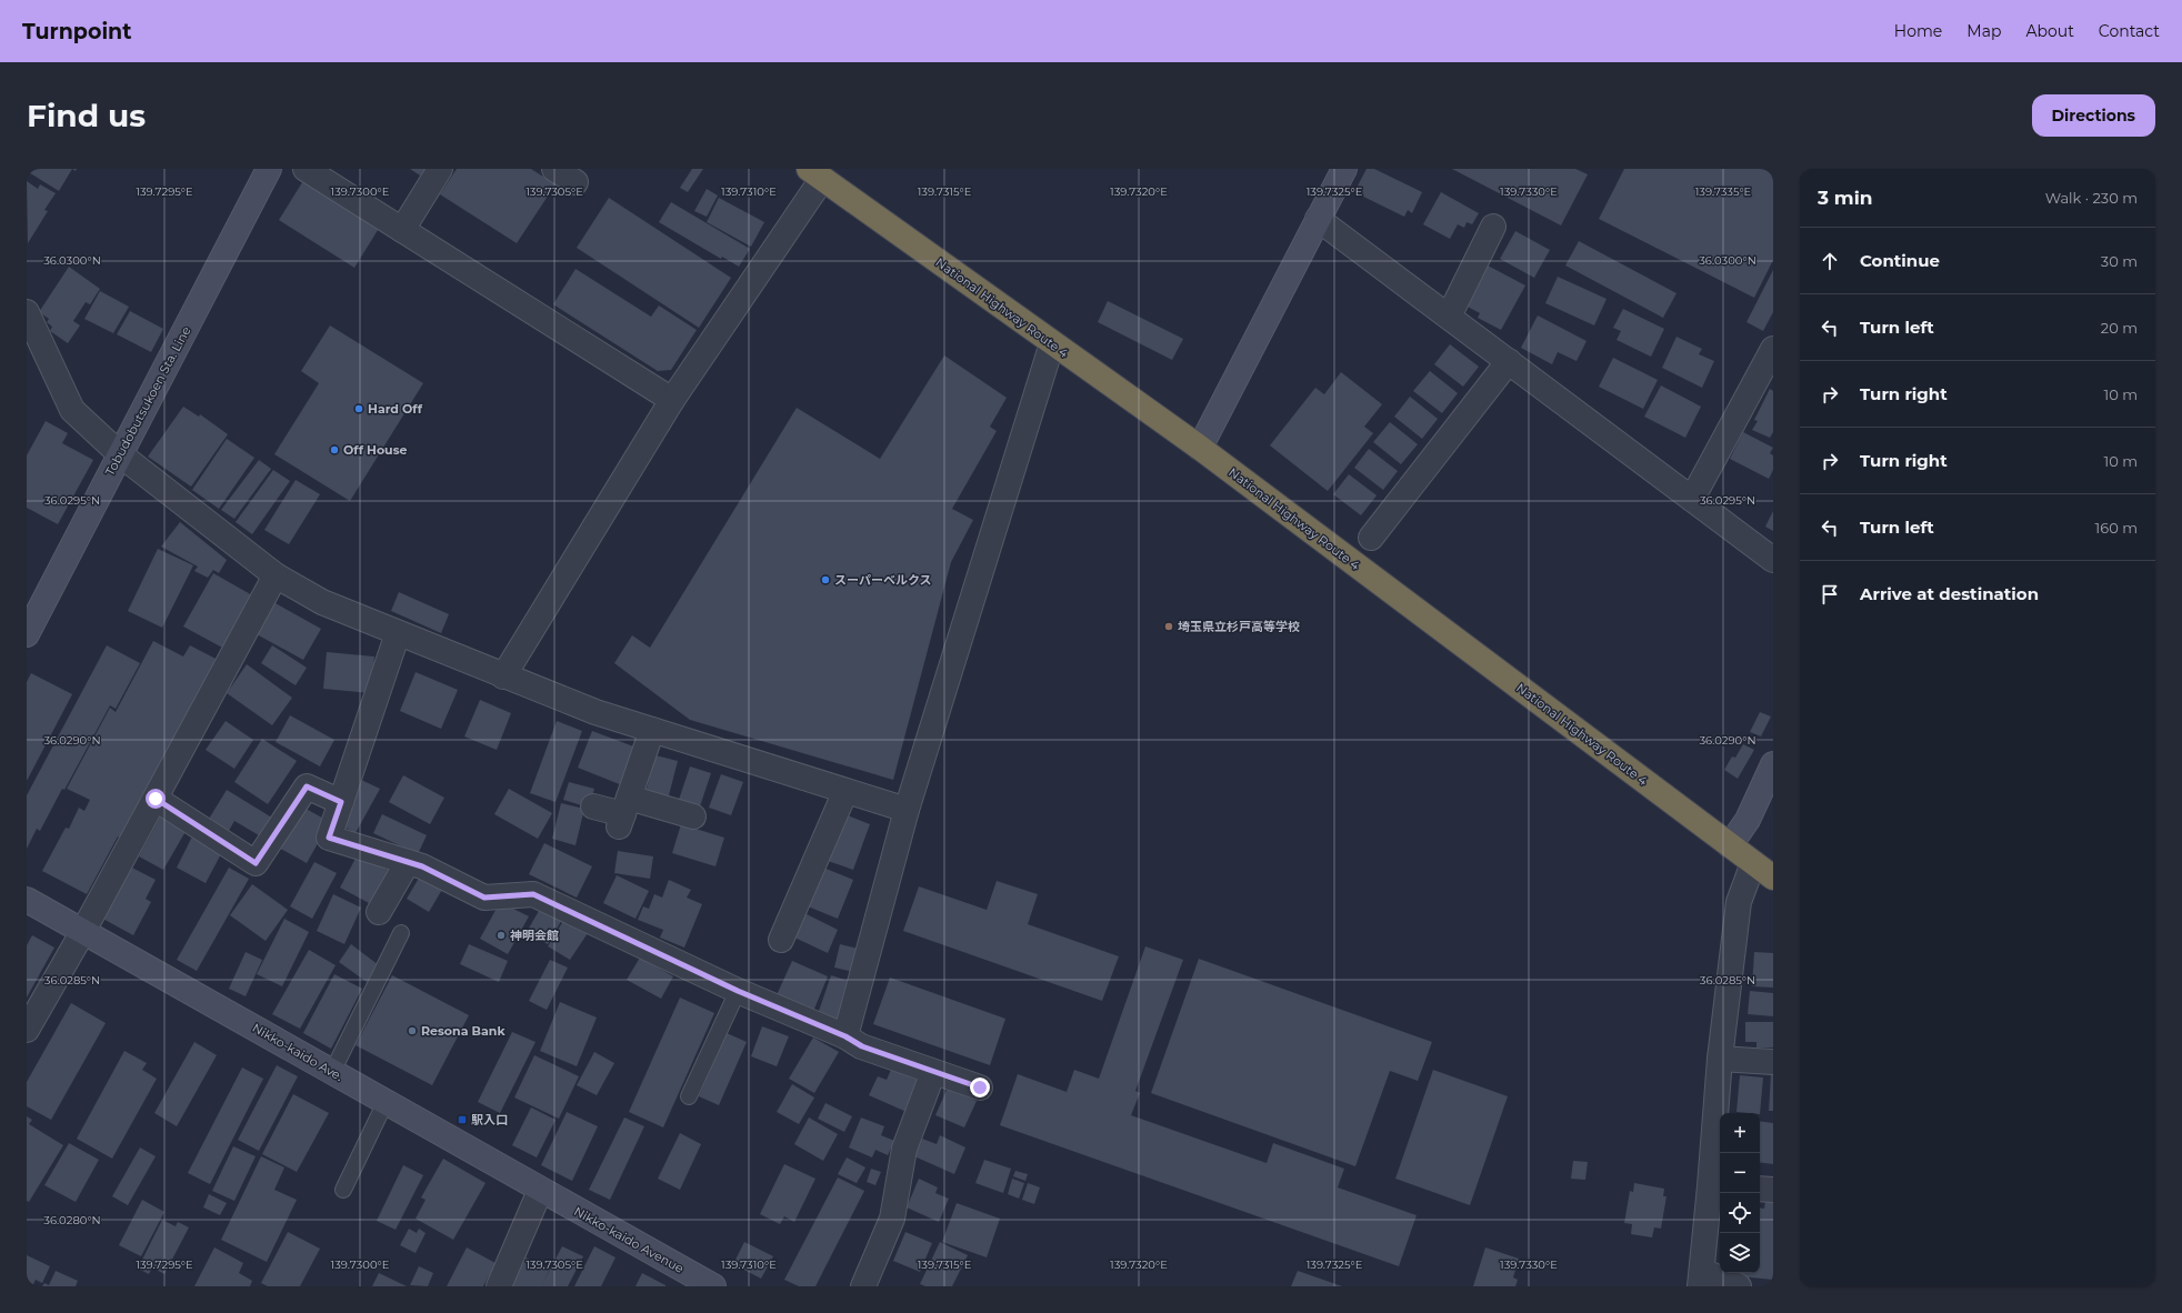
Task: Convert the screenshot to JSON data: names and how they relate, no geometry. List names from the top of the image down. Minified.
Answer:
{"streets":{"highway":["National Highway Route 4"],"main road":["Tobudobutsukoen Sta. Line","Nikko-kaido Ave.","Nikko-kaido Avenue"]},"crossings":[["Nikko-kaido Ave.","Nikko-kaido Avenue"]],"places":{"other":["Hard Off","Off House","スーパーベルクス","埼玉県立杉戸高等学校","神明会館","Resona Bank"],"transit":["駅入口"]},"page":{"header":"Turnpoint","nav":["Home","Map","About","Contact"],"buttons":"Directions","title":"Find us","heading":["3 min","Walk · 230 m"],"list":[["Continue","30 m"],["Turn left","20 m"],["Turn right","10 m"],["Turn right","10 m"],["Turn left","160 m"],"Arrive at destination"],"map_buttons":["+","−"]},"coordinates":["139.7295°E","139.7300°E","139.7305°E","139.7310°E","139.7315°E","139.7320°E","139.7325°E","139.7330°E","139.7335°E","36.0300°N","36.0295°N","36.0290°N","36.0285°N","36.0280°N"]}
